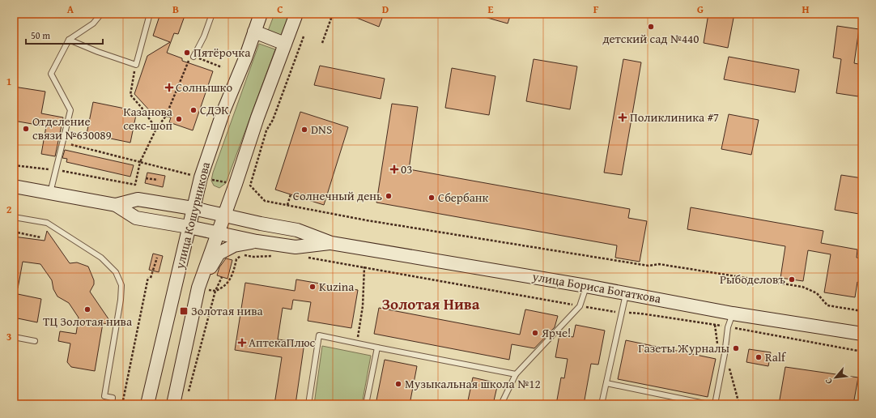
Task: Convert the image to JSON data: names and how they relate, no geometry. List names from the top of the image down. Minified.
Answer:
{"streets":{"main road":["улица Кошурникова","улица Бориса Богаткова"]},"crossings":[["улица Кошурникова","улица Бориса Богаткова"]],"districts":["Золотая Нива"],"places":{"other":["детский сад №440","Пятёрочка","СДЭК","Казанова секс-шоп","Отделение связи №630089","DNS","Солнечный день","Сбербанк","Рыбоделовъ","Kuzina","ТЦ Золотая нива","Ярче!","Газеты Журналы","Ralf","Музыкальная школа №12"],"health":["Солнышко","Поликлиника #7","03","АптекаПлюс"],"transit":["Золотая нива"]},"scale_bar":"50 m","north":"bottom left","grid":{"columns":["A","B","C","D","E","F","G","H"],"rows":["1","2","3"]}}
